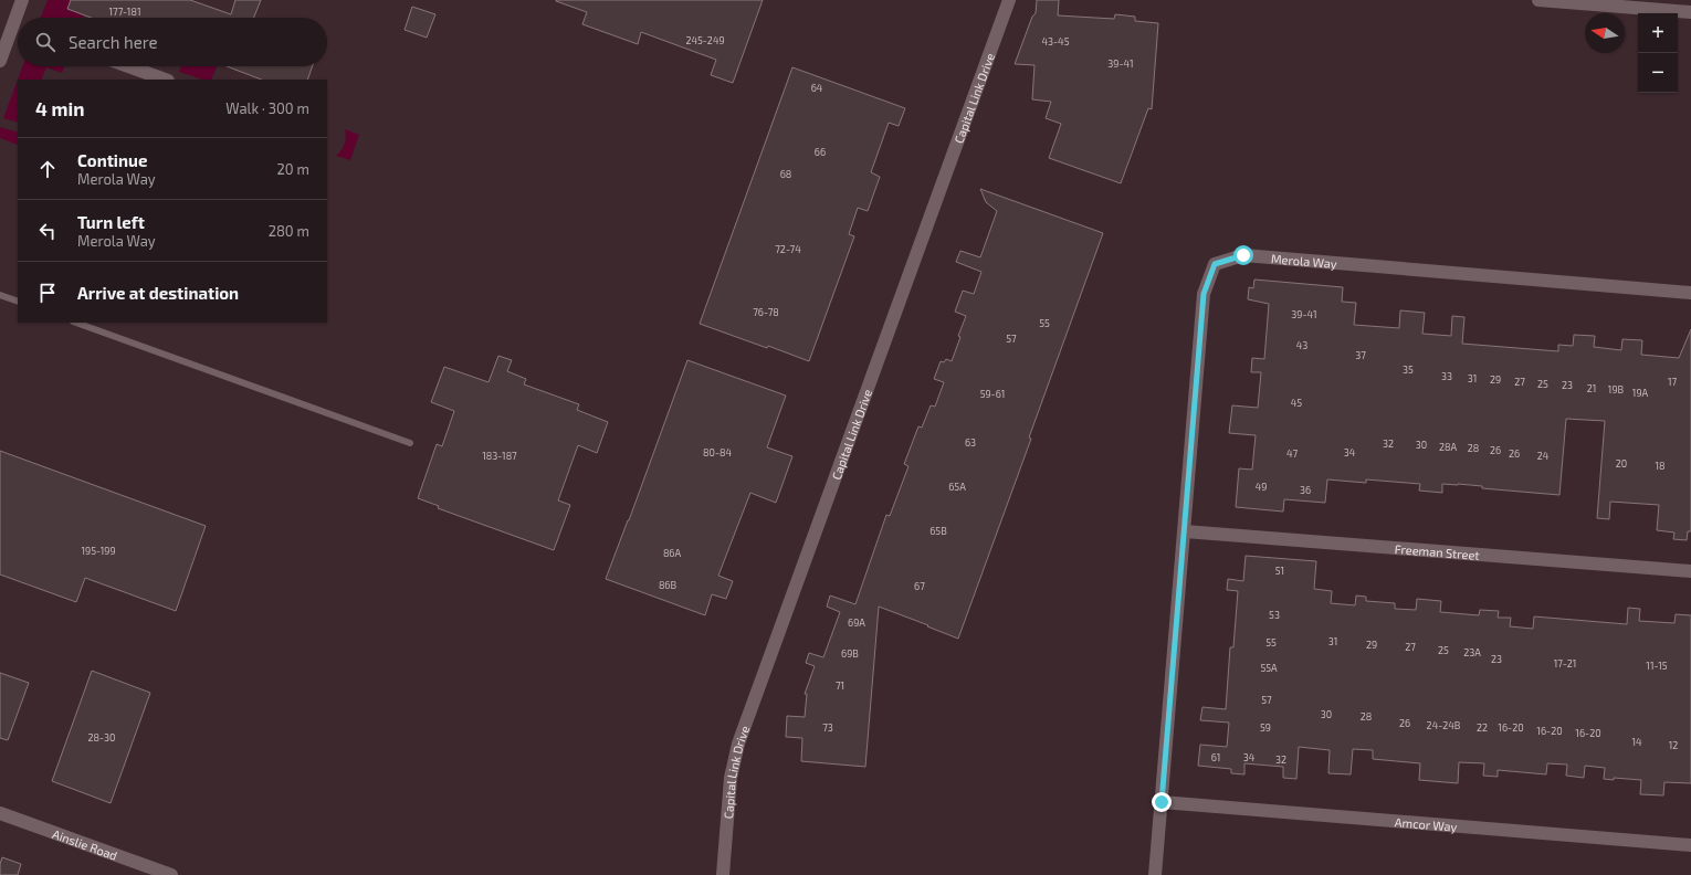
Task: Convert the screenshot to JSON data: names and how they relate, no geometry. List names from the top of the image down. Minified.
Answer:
{"streets":{"street":["Capital Link Drive","Merola Way","Freeman Street","Amcor Way","Ainslie Road"]},"crossings":[["Merola Way","Freeman Street"],["Merola Way","Amcor Way"]],"house_numbers":["177-181","245-249","43-45","39-41","64","66","68","72-74","76-78","39-41","55","57","43","37","35","33","31","29","27","17","25","23","21","19B","19A","59-61","45","63","32","30","28A","28","26","80-84","34","47","26","183-187","24","20","18","65A","49","36","65B","195-199","86A","51","86B","67","53","69A","31","55","29","27","25","23A","69B","23","17-21","11-15","55A","71","57","30","28","26","24-24B","73","59","22","16-20","16-20","16-20","28-30","14","12","61","34","32"],"north":"left","page":{"map_buttons":["+","−"],"search":"Search here","heading":["4 min","Walk · 300 m"],"list":[["Continue","Merola Way","20 m"],["Turn left","Merola Way","280 m"],"Arrive at destination"]}}
